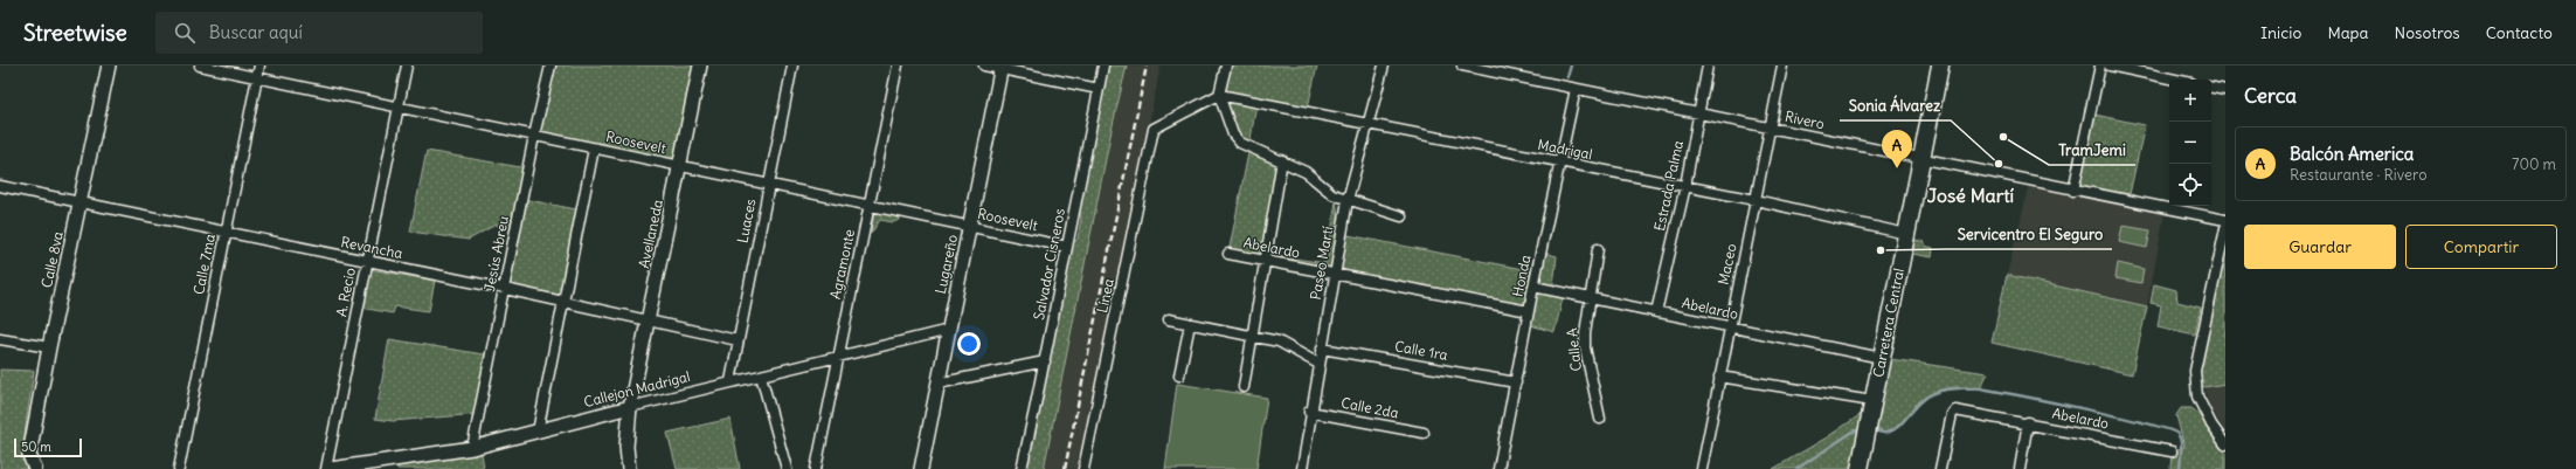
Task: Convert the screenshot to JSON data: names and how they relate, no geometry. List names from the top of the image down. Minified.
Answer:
{"streets":{"highway":["Carretera Central"],"street":["Rivero","Roosevelt","Madrigal","Estrada Palma","Luaces","Avellaneda","Revancha","Abelardo","Jesús Abreu","Calle 8va","Paseo Martí","Calle 7ma","Agramonte","Lugareño","Salvador Cisneros","Maceo","Honda","A. Recio","Línea","Calle A","Calle 1ra","Callejon Madrigal","Calle 2da"]},"crossings":[["Rivero","Estrada Palma"],["Rivero","Maceo"],["Rivero","Honda"],["Rivero","Carretera Central"],["Roosevelt","Luaces"],["Roosevelt","Avellaneda"],["Roosevelt","Jesús Abreu"],["Roosevelt","Calle 7ma"],["Roosevelt","Agramonte"],["Roosevelt","Lugareño"],["Roosevelt","Salvador Cisneros"],["Roosevelt","A. Recio"],["Madrigal","Estrada Palma"],["Madrigal","Paseo Martí"],["Madrigal","Maceo"],["Madrigal","Honda"],["Madrigal","Línea"],["Madrigal","Carretera Central"],["Estrada Palma","Abelardo"],["Luaces","Revancha"],["Luaces","Callejon Madrigal"],["Avellaneda","Revancha"],["Avellaneda","Callejon Madrigal"],["Revancha","Jesús Abreu"],["Revancha","Calle 8va"],["Revancha","Calle 7ma"],["Revancha","A. Recio"],["Abelardo","Paseo Martí"],["Abelardo","Maceo"],["Abelardo","Honda"],["Abelardo","Carretera Central"],["Abelardo","Calle A"],["Jesús Abreu","Callejon Madrigal"],["Paseo Martí","Calle 1ra"],["Paseo Martí","Calle 2da"],["Agramonte","Callejon Madrigal"],["Lugareño","Callejon Madrigal"],["Honda","Calle 1ra"]],"districts":["José Martí"],"places":["TramJemi","Sonia Álvarez","Servicentro El Seguro"],"scale_bar":"50 m","page":{"header":"Streetwise","search":"Buscar aquí","nav":["Inicio","Mapa","Nosotros","Contacto"],"heading":"Cerca","map_buttons":["+","−"],"list":[{"mark":"A","name":"Balcón America","note":"Restaurante · Rivero","value":"700 m"}],"pins":"A","buttons":["Guardar","Compartir"],"scale":"50 m"}}
